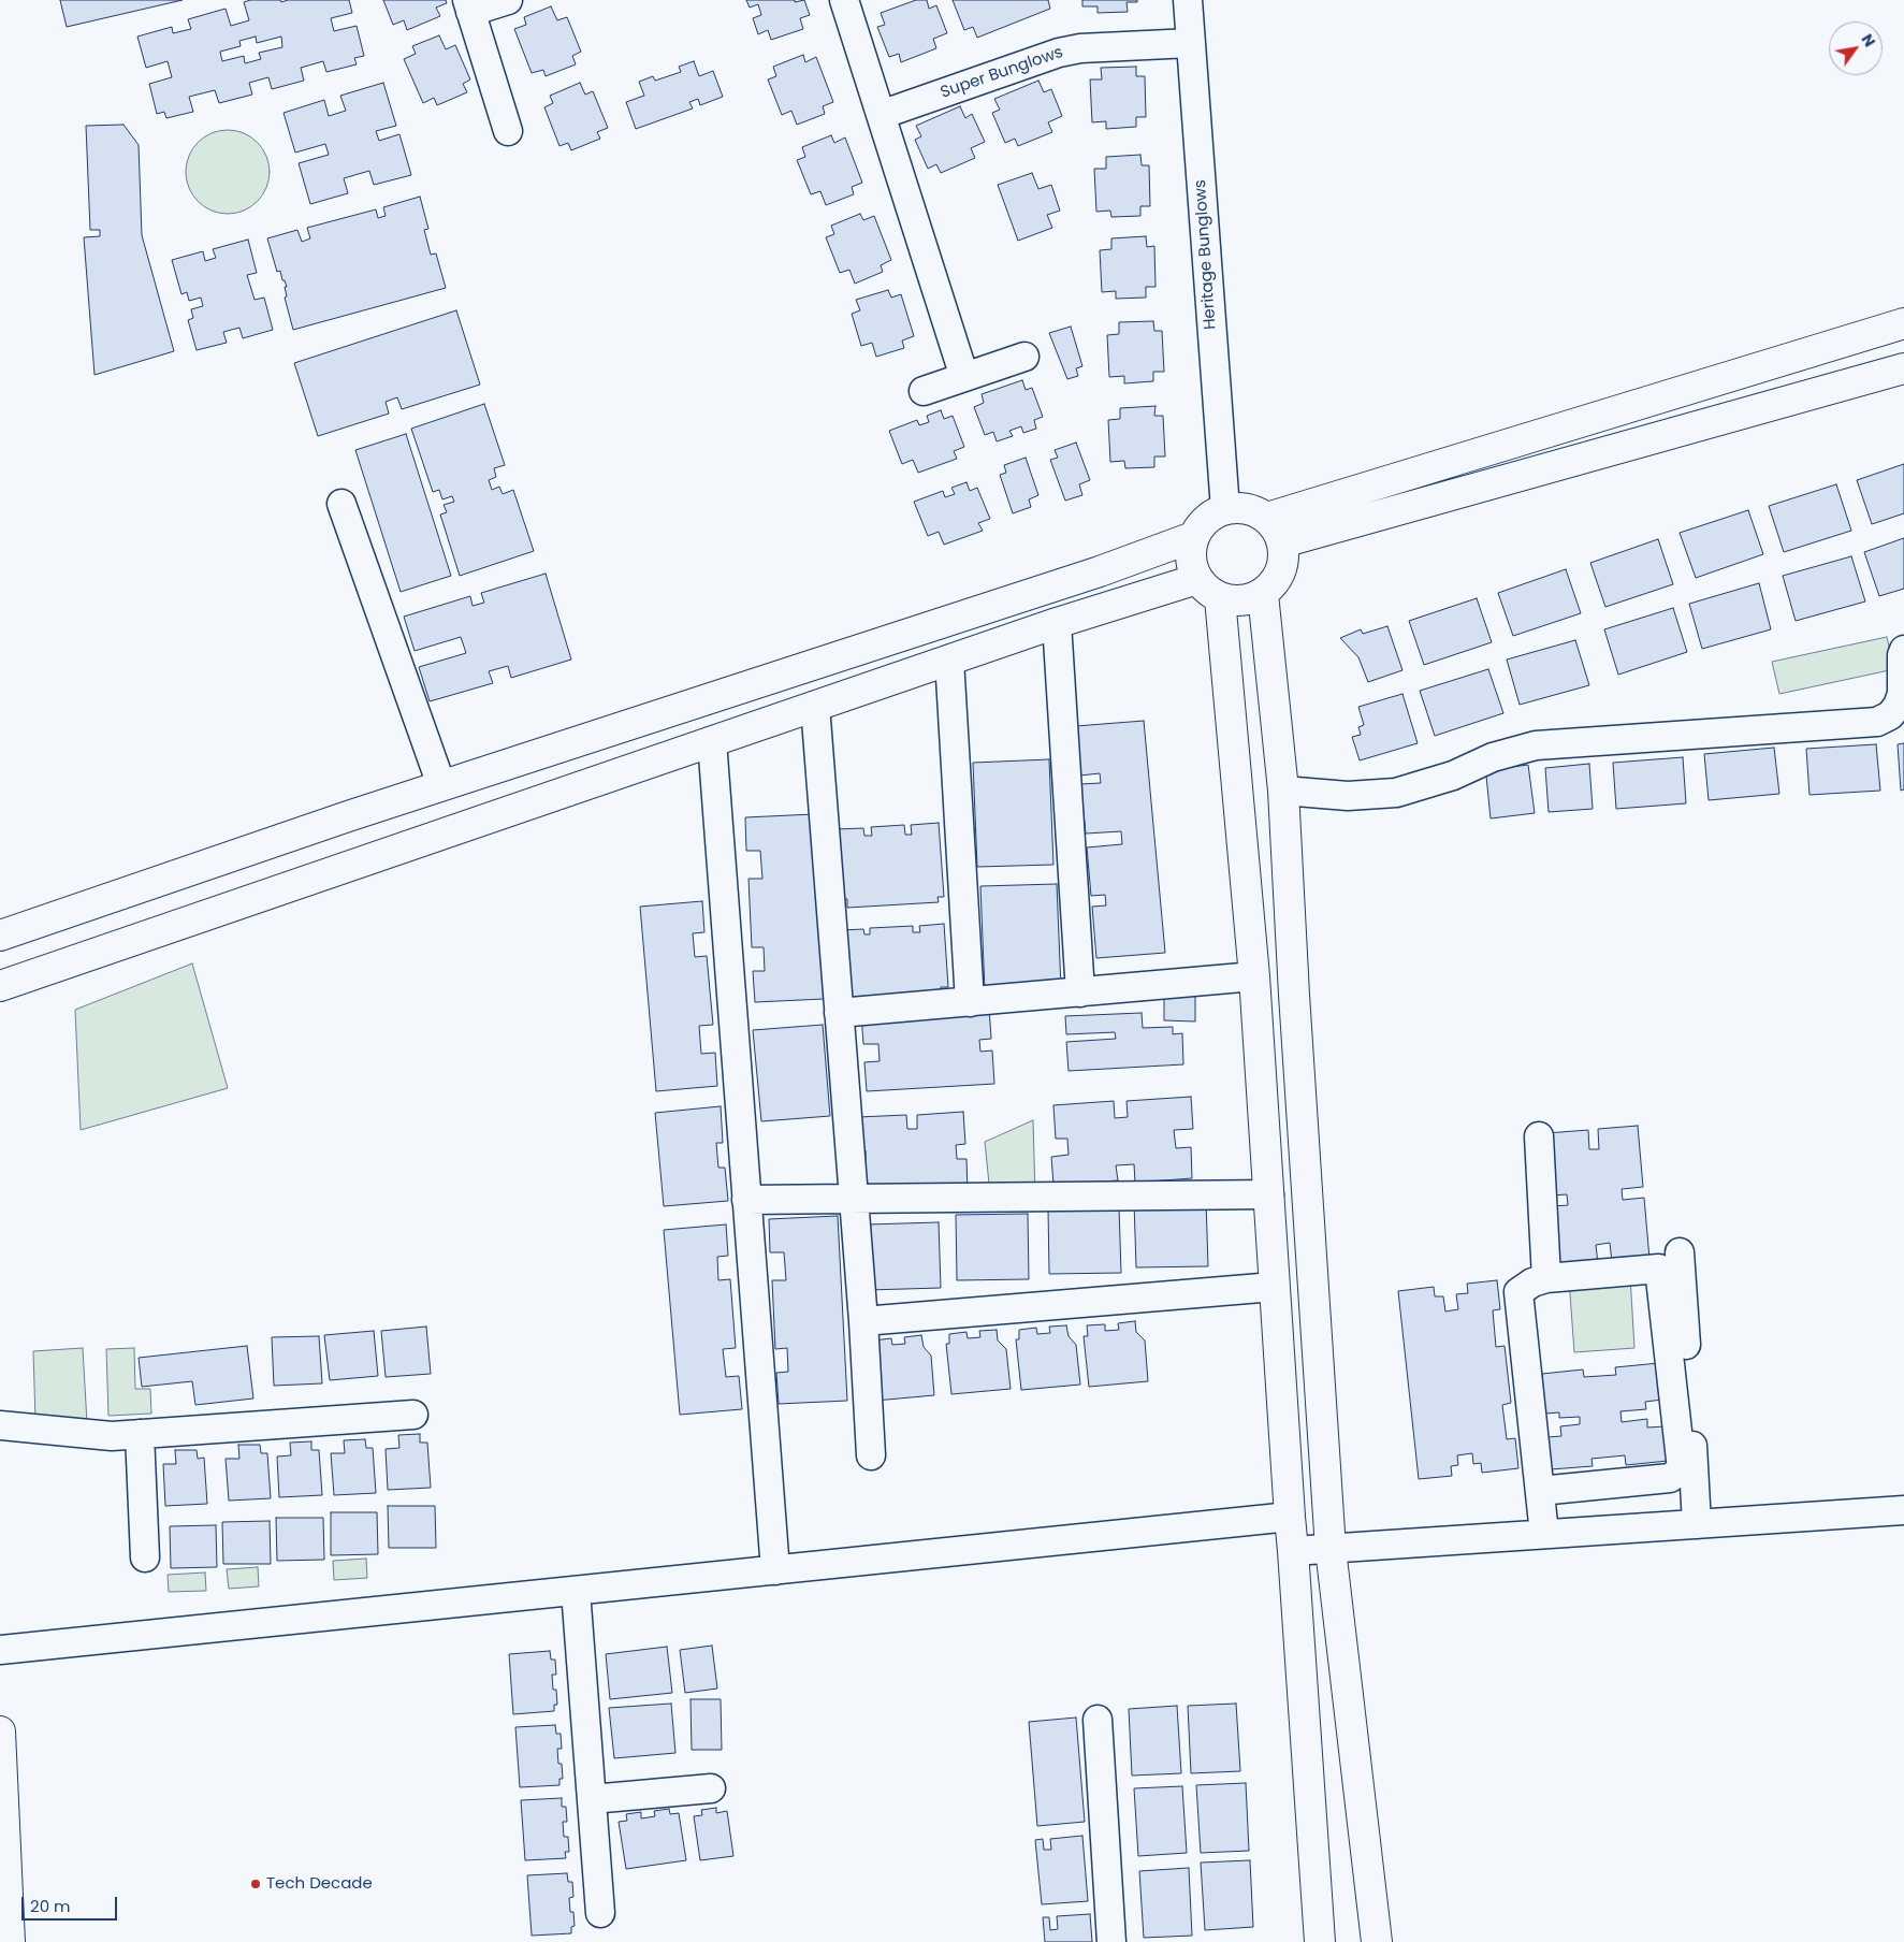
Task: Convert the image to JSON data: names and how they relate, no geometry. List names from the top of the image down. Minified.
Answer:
{"streets":{"street":["Super Bunglows","Heritage Bunglows"]},"crossings":[["Super Bunglows","Heritage Bunglows"]],"places":["Tech Decade"],"scale_bar":"20 m","north":"top right"}
